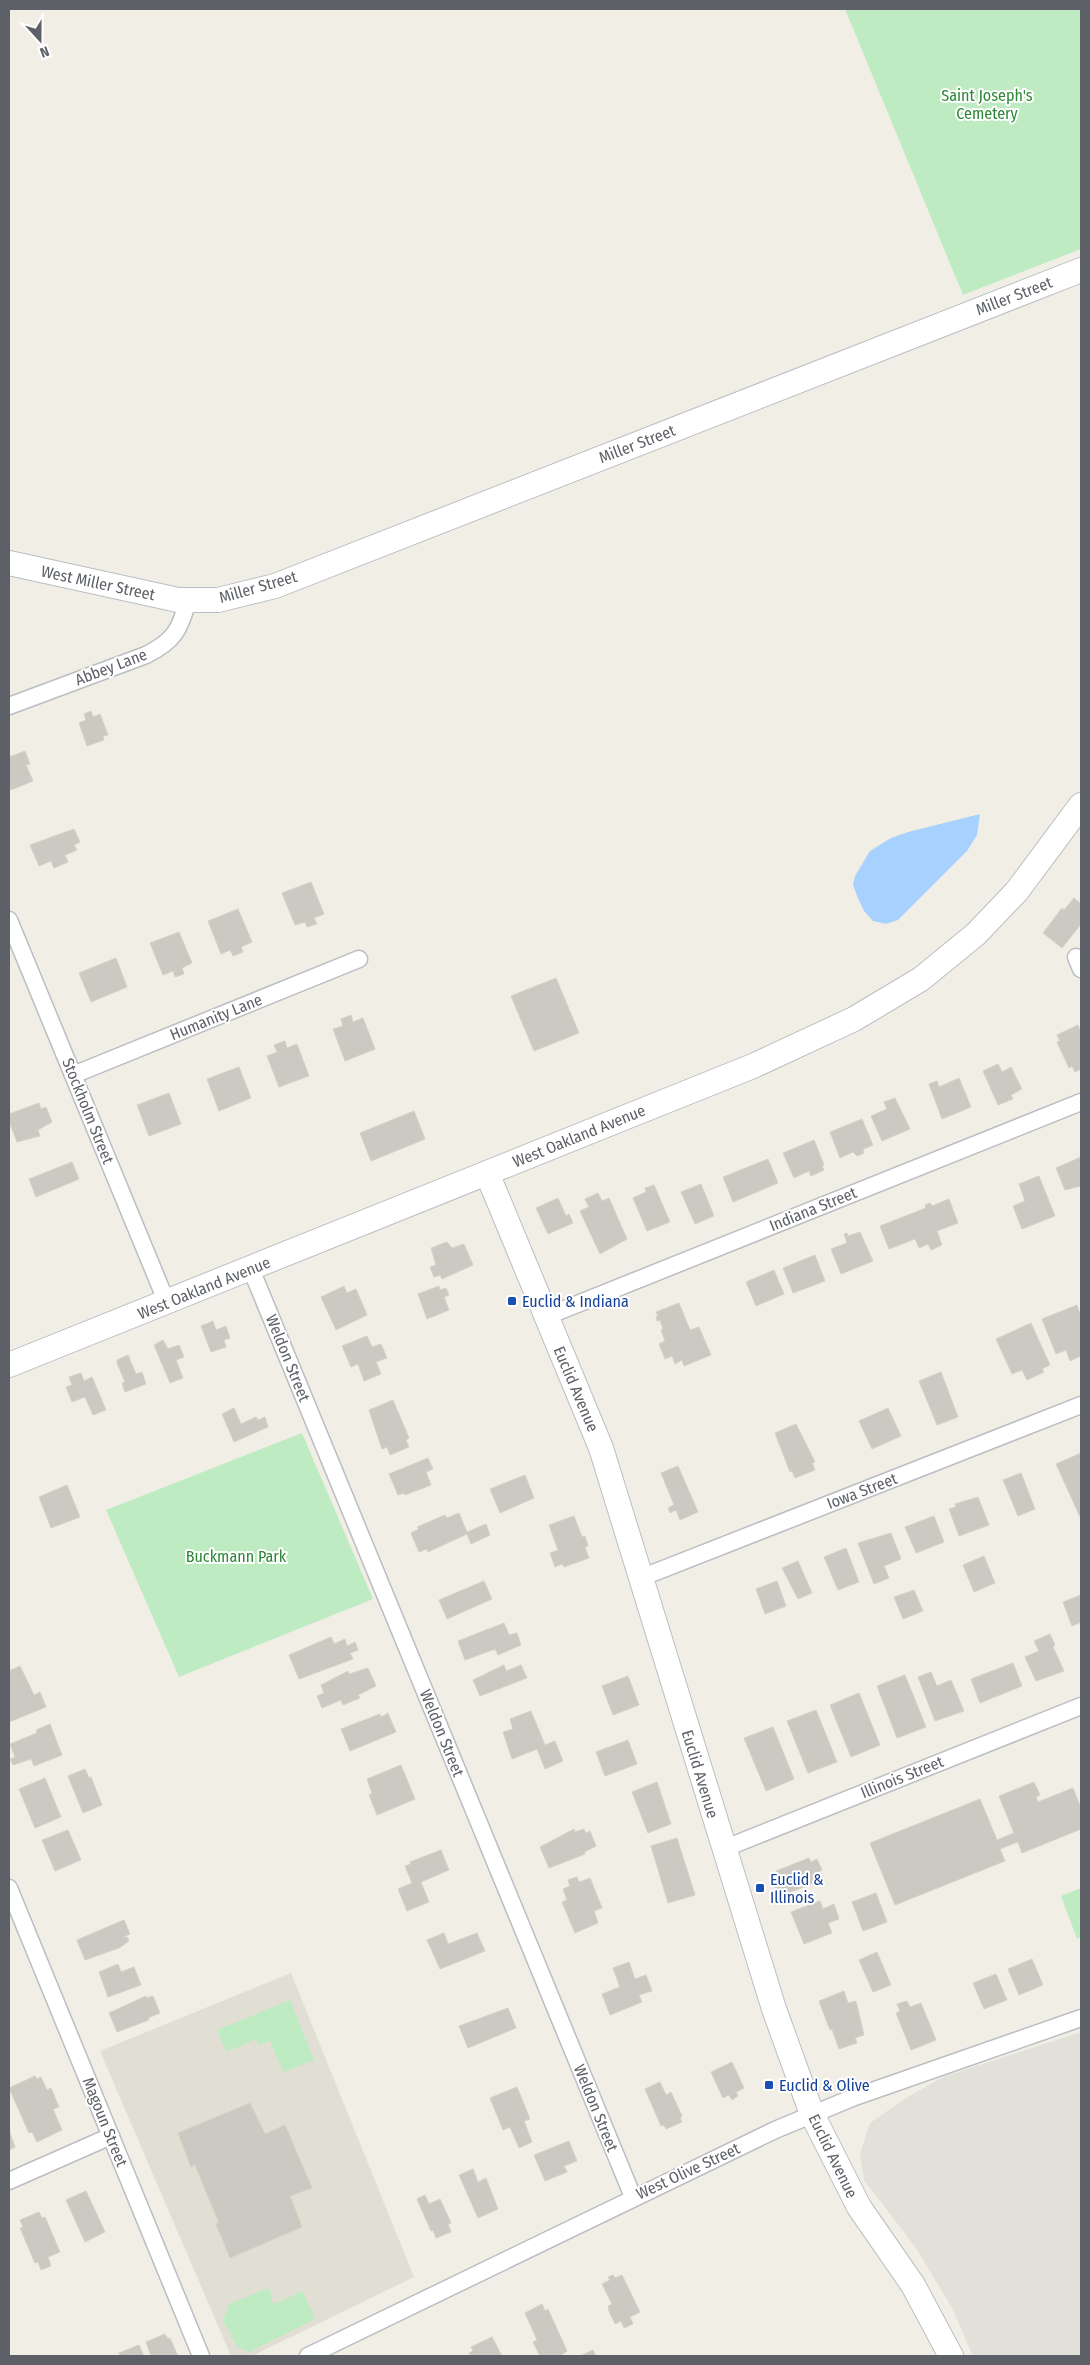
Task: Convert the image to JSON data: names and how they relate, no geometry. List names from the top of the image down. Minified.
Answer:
{"streets":{"street":["Miller Street","West Miller Street","Abbey Lane","Humanity Lane","Stockholm Street","West Oakland Avenue","Indiana Street","Weldon Street","Euclid Avenue","Iowa Street","Illinois Street","Magoun Street","West Olive Street"]},"crossings":[["Miller Street","West Miller Street"],["Miller Street","Abbey Lane"],["West Miller Street","Abbey Lane"],["Humanity Lane","Stockholm Street"],["Stockholm Street","West Oakland Avenue"],["West Oakland Avenue","Weldon Street"],["West Oakland Avenue","Euclid Avenue"],["Indiana Street","Euclid Avenue"],["Weldon Street","West Olive Street"],["Euclid Avenue","Iowa Street"],["Euclid Avenue","Illinois Street"],["Euclid Avenue","West Olive Street"]],"parks":["Saint Joseph's Cemetery","Buckmann Park"],"places":{"transit":["Euclid & Indiana","Euclid & Illinois","Euclid & Olive"]},"north":"bottom"}
